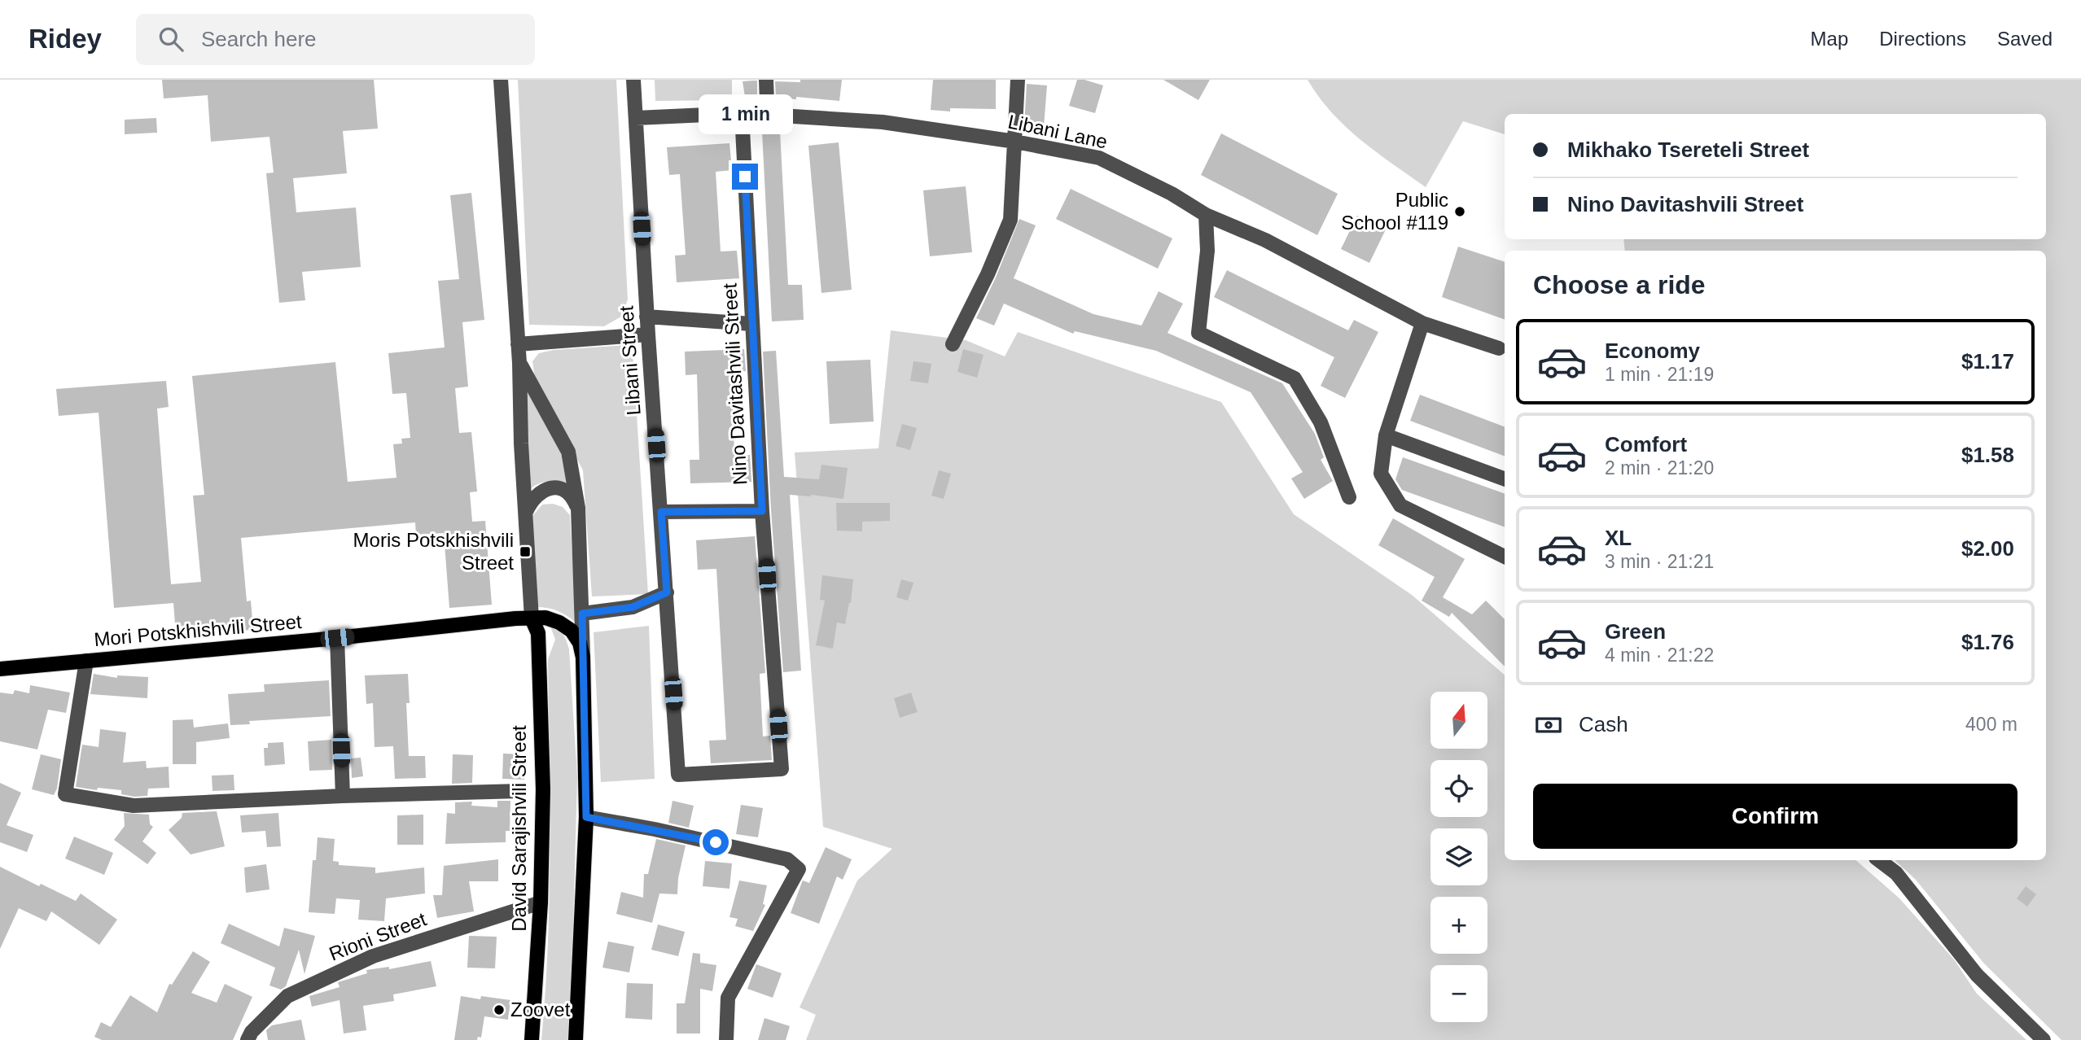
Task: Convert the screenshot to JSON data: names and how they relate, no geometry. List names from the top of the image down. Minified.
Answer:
{"streets":{"main road":["Mori Potskhishvili Street","David Sarajishvili Street"],"street":["Libani Lane","Libani Street","Nino Davitashvili Street","Rioni Street"]},"crossings":[["Libani Lane","Libani Street"],["Libani Lane","Nino Davitashvili Street"],["Libani Street","Nino Davitashvili Street"],["Mori Potskhishvili Street","David Sarajishvili Street"],["David Sarajishvili Street","Rioni Street"]],"places":{"other":["Public School #119","Zoovet"],"transit":["Moris Potskhishvili Street"]},"north":"top","page":{"header":"Ridey","search":"Search here","nav":["Map","Directions","Saved"],"bubble":"1 min","banner":["Mikhako Tsereteli Street","Nino Davitashvili Street"],"heading":"Choose a ride","list":[{"name":"Economy","note":"1 min · 21:19","value":"$1.17"},{"name":"Comfort","note":"2 min · 21:20","value":"$1.58"},{"name":"XL","note":"3 min · 21:21","value":"$2.00"},{"name":"Green","note":"4 min · 21:22","value":"$1.76"}],"map_buttons":["+","−"],"pay":["Cash","400 m"],"buttons":"Confirm"}}
